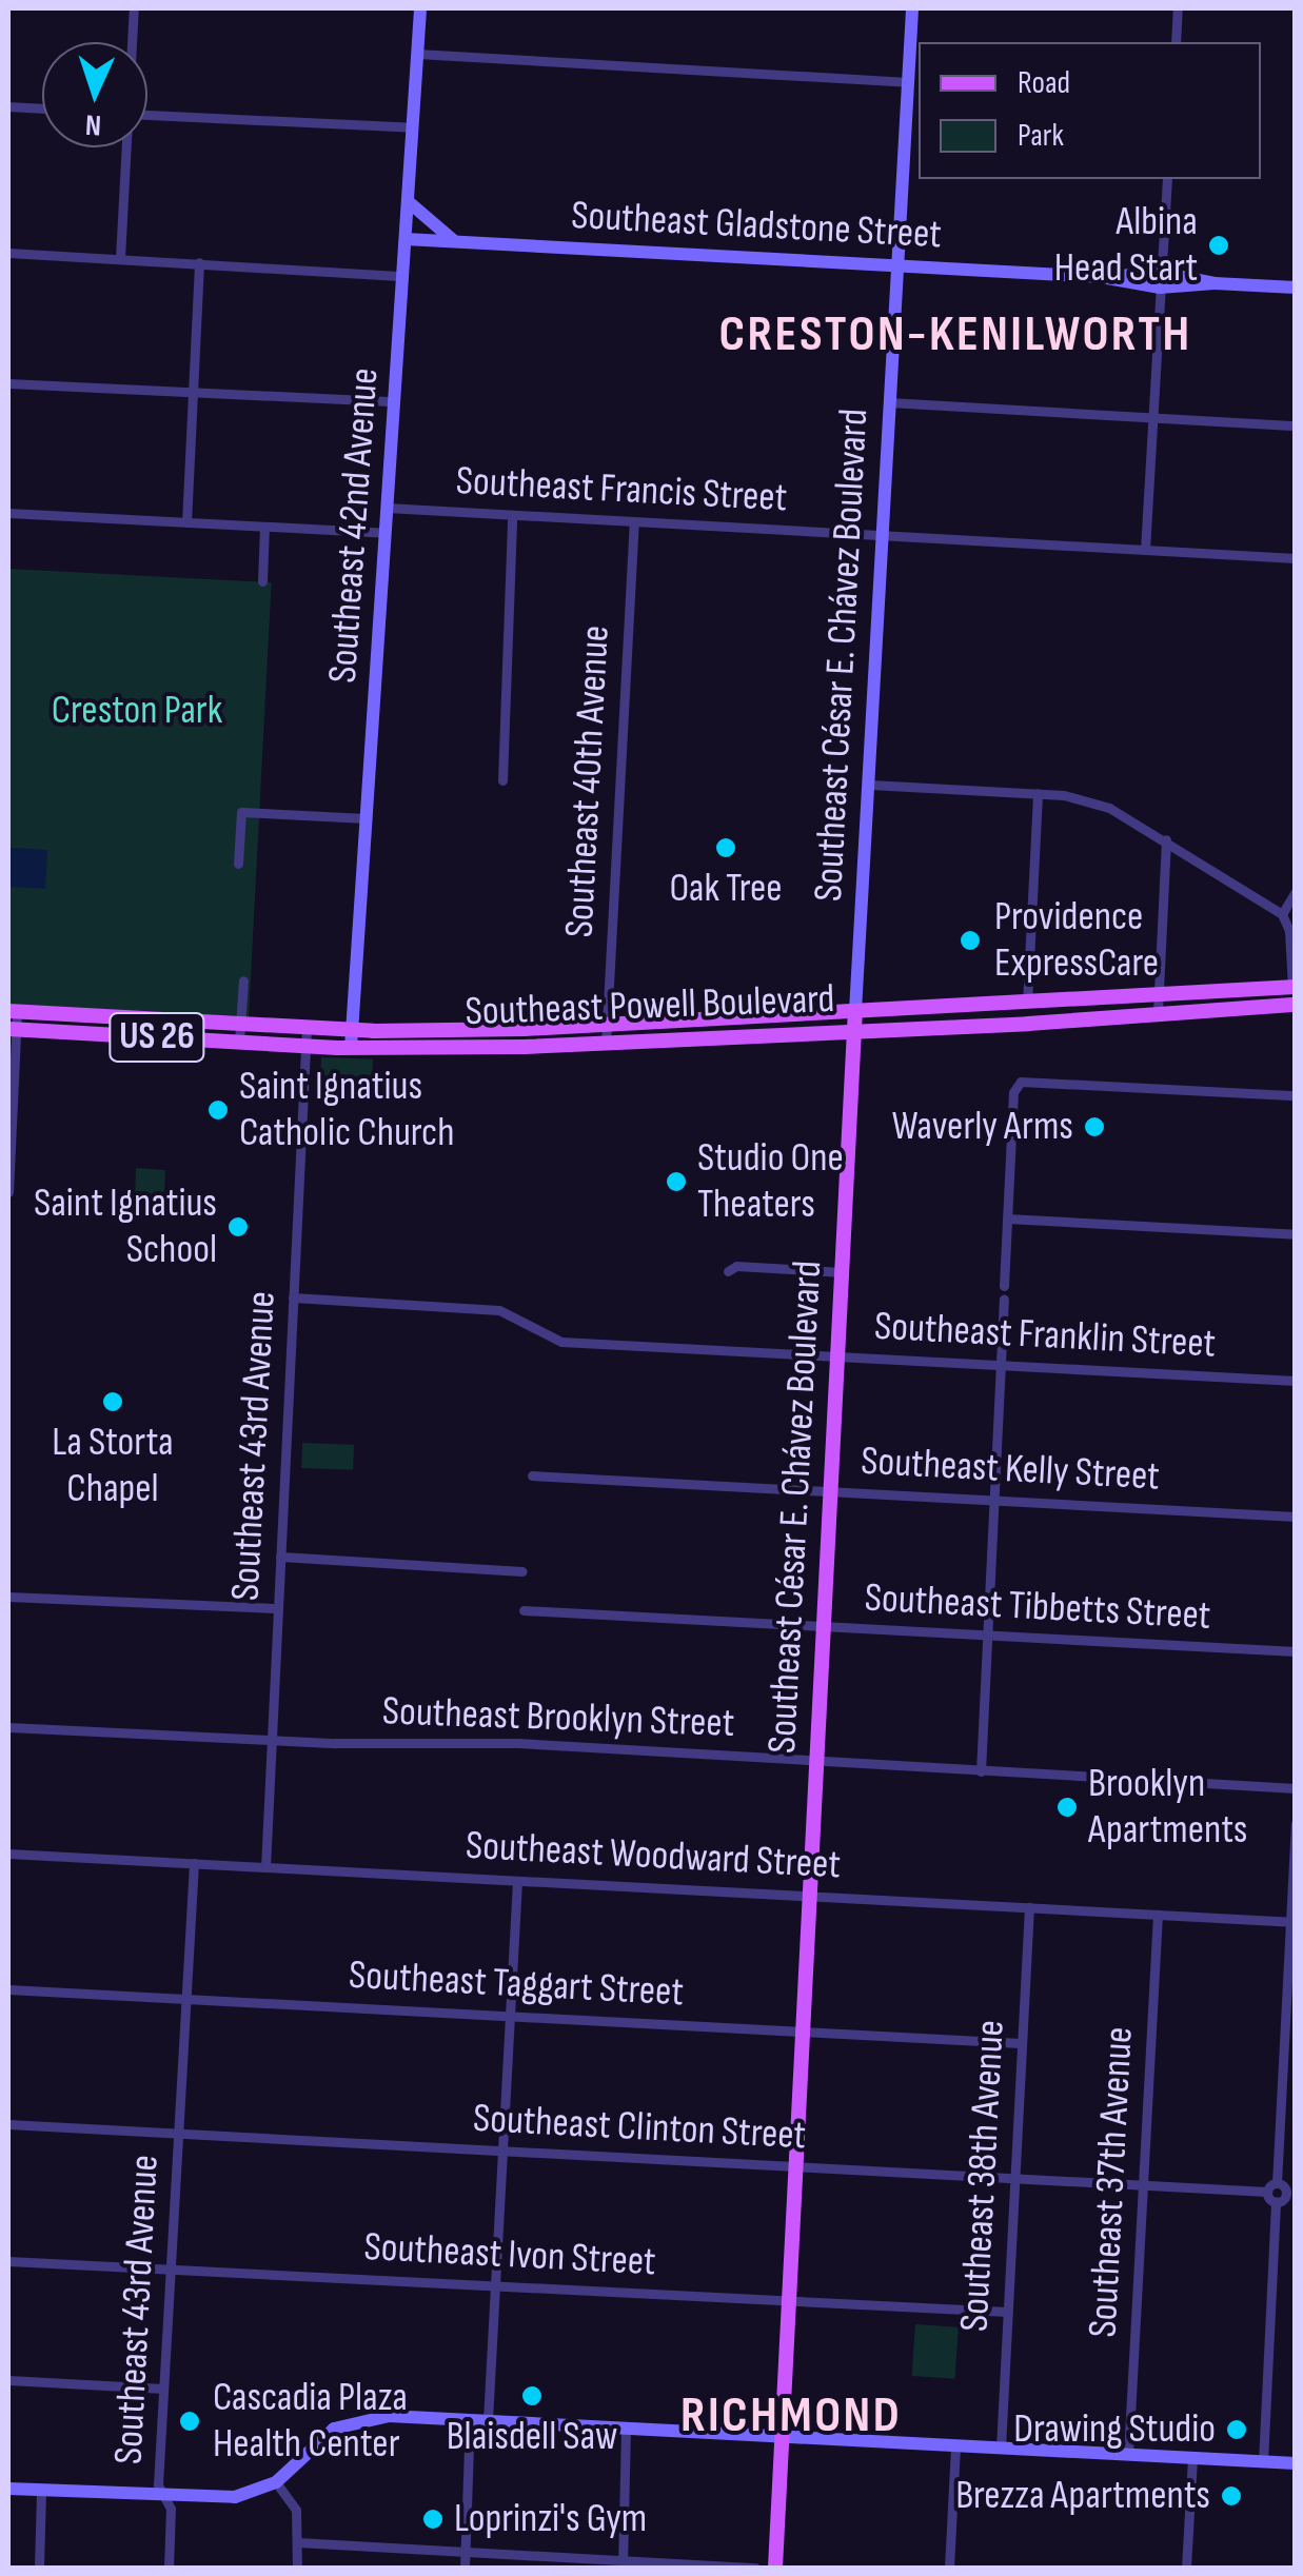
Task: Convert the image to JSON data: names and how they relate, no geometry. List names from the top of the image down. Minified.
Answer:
{"streets":{"main road":["Southeast Gladstone Street","Southeast 42nd Avenue","Southeast César E. Chávez Boulevard","Southeast Powell Boulevard","US 26"],"street":["Southeast Francis Street","Southeast 40th Avenue","Southeast Franklin Street","Southeast 43rd Avenue","Southeast Kelly Street","Southeast Tibbetts Street","Southeast Brooklyn Street","Southeast Woodward Street","Southeast Taggart Street","Southeast Clinton Street","Southeast 38th Avenue","Southeast 37th Avenue","Southeast Ivon Street"]},"crossings":[["Southeast Gladstone Street","Southeast 42nd Avenue"],["Southeast Gladstone Street","Southeast César E. Chávez Boulevard"],["Southeast Francis Street","Southeast 42nd Avenue"],["Southeast Francis Street","Southeast César E. Chávez Boulevard"],["Southeast Francis Street","Southeast 40th Avenue"],["Southeast 42nd Avenue","Southeast Powell Boulevard"],["Southeast César E. Chávez Boulevard","Southeast Powell Boulevard"],["Southeast César E. Chávez Boulevard","Southeast Franklin Street"],["Southeast César E. Chávez Boulevard","Southeast Kelly Street"],["Southeast César E. Chávez Boulevard","Southeast Tibbetts Street"],["Southeast César E. Chávez Boulevard","Southeast Brooklyn Street"],["Southeast César E. Chávez Boulevard","Southeast Woodward Street"],["Southeast César E. Chávez Boulevard","Southeast Taggart Street"],["Southeast César E. Chávez Boulevard","Southeast Clinton Street"],["Southeast César E. Chávez Boulevard","Southeast Ivon Street"],["Southeast 40th Avenue","Southeast Powell Boulevard"],["Southeast Powell Boulevard","Southeast 43rd Avenue"],["Southeast Franklin Street","Southeast 43rd Avenue"],["Southeast 43rd Avenue","Southeast Brooklyn Street"],["Southeast 43rd Avenue","Southeast Woodward Street"],["Southeast 43rd Avenue","Southeast Taggart Street"],["Southeast 43rd Avenue","Southeast Clinton Street"],["Southeast 43rd Avenue","Southeast Ivon Street"],["Southeast Woodward Street","Southeast 38th Avenue"],["Southeast Woodward Street","Southeast 37th Avenue"],["Southeast Taggart Street","Southeast 38th Avenue"],["Southeast Clinton Street","Southeast 38th Avenue"],["Southeast Clinton Street","Southeast 37th Avenue"],["Southeast 38th Avenue","Southeast Ivon Street"]],"districts":["CRESTON-KENILWORTH","RICHMOND"],"parks":["Creston Park"],"places":["Albina Head Start","Oak Tree","Providence ExpressCare","Saint Ignatius Catholic Church","Waverly Arms","Studio One Theaters","Saint Ignatius School","La Storta Chapel","Brooklyn Apartments","Blaisdell Saw","Cascadia Plaza Health Center","Drawing Studio","Brezza Apartments","Loprinzi's Gym"],"legend":["Road","Park"],"north":"bottom"}
